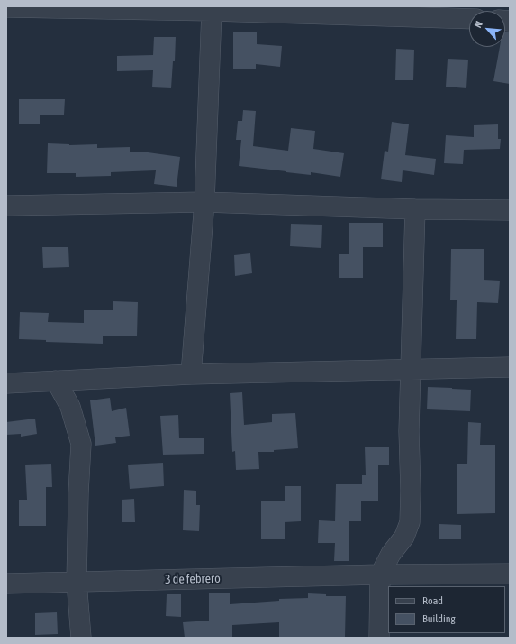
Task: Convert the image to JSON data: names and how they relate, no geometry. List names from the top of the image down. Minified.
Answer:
{"streets":{"street":["3 de febrero"]},"legend":["Road","Building"],"north":"top left"}
